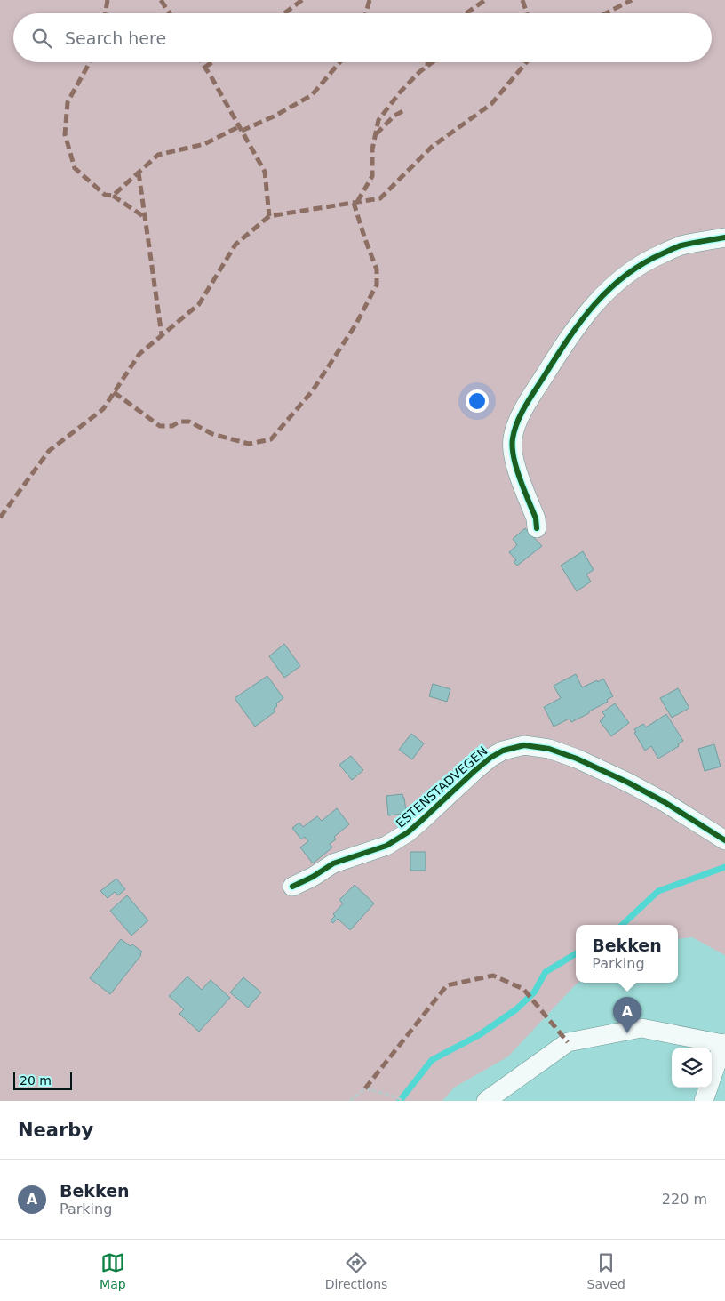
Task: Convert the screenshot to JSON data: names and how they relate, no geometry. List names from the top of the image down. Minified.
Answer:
{"streets":{"street":["ESTENSTADVEGEN"]},"scale_bar":"20 m","page":{"search":"Search here","popup":["Bekken","Parking"],"pins":"A","scale":"20 m","heading":"Nearby","list":[{"mark":"A","name":"Bekken","note":"Parking","value":"220 m"}],"nav":["Map","Directions","Saved"]}}
